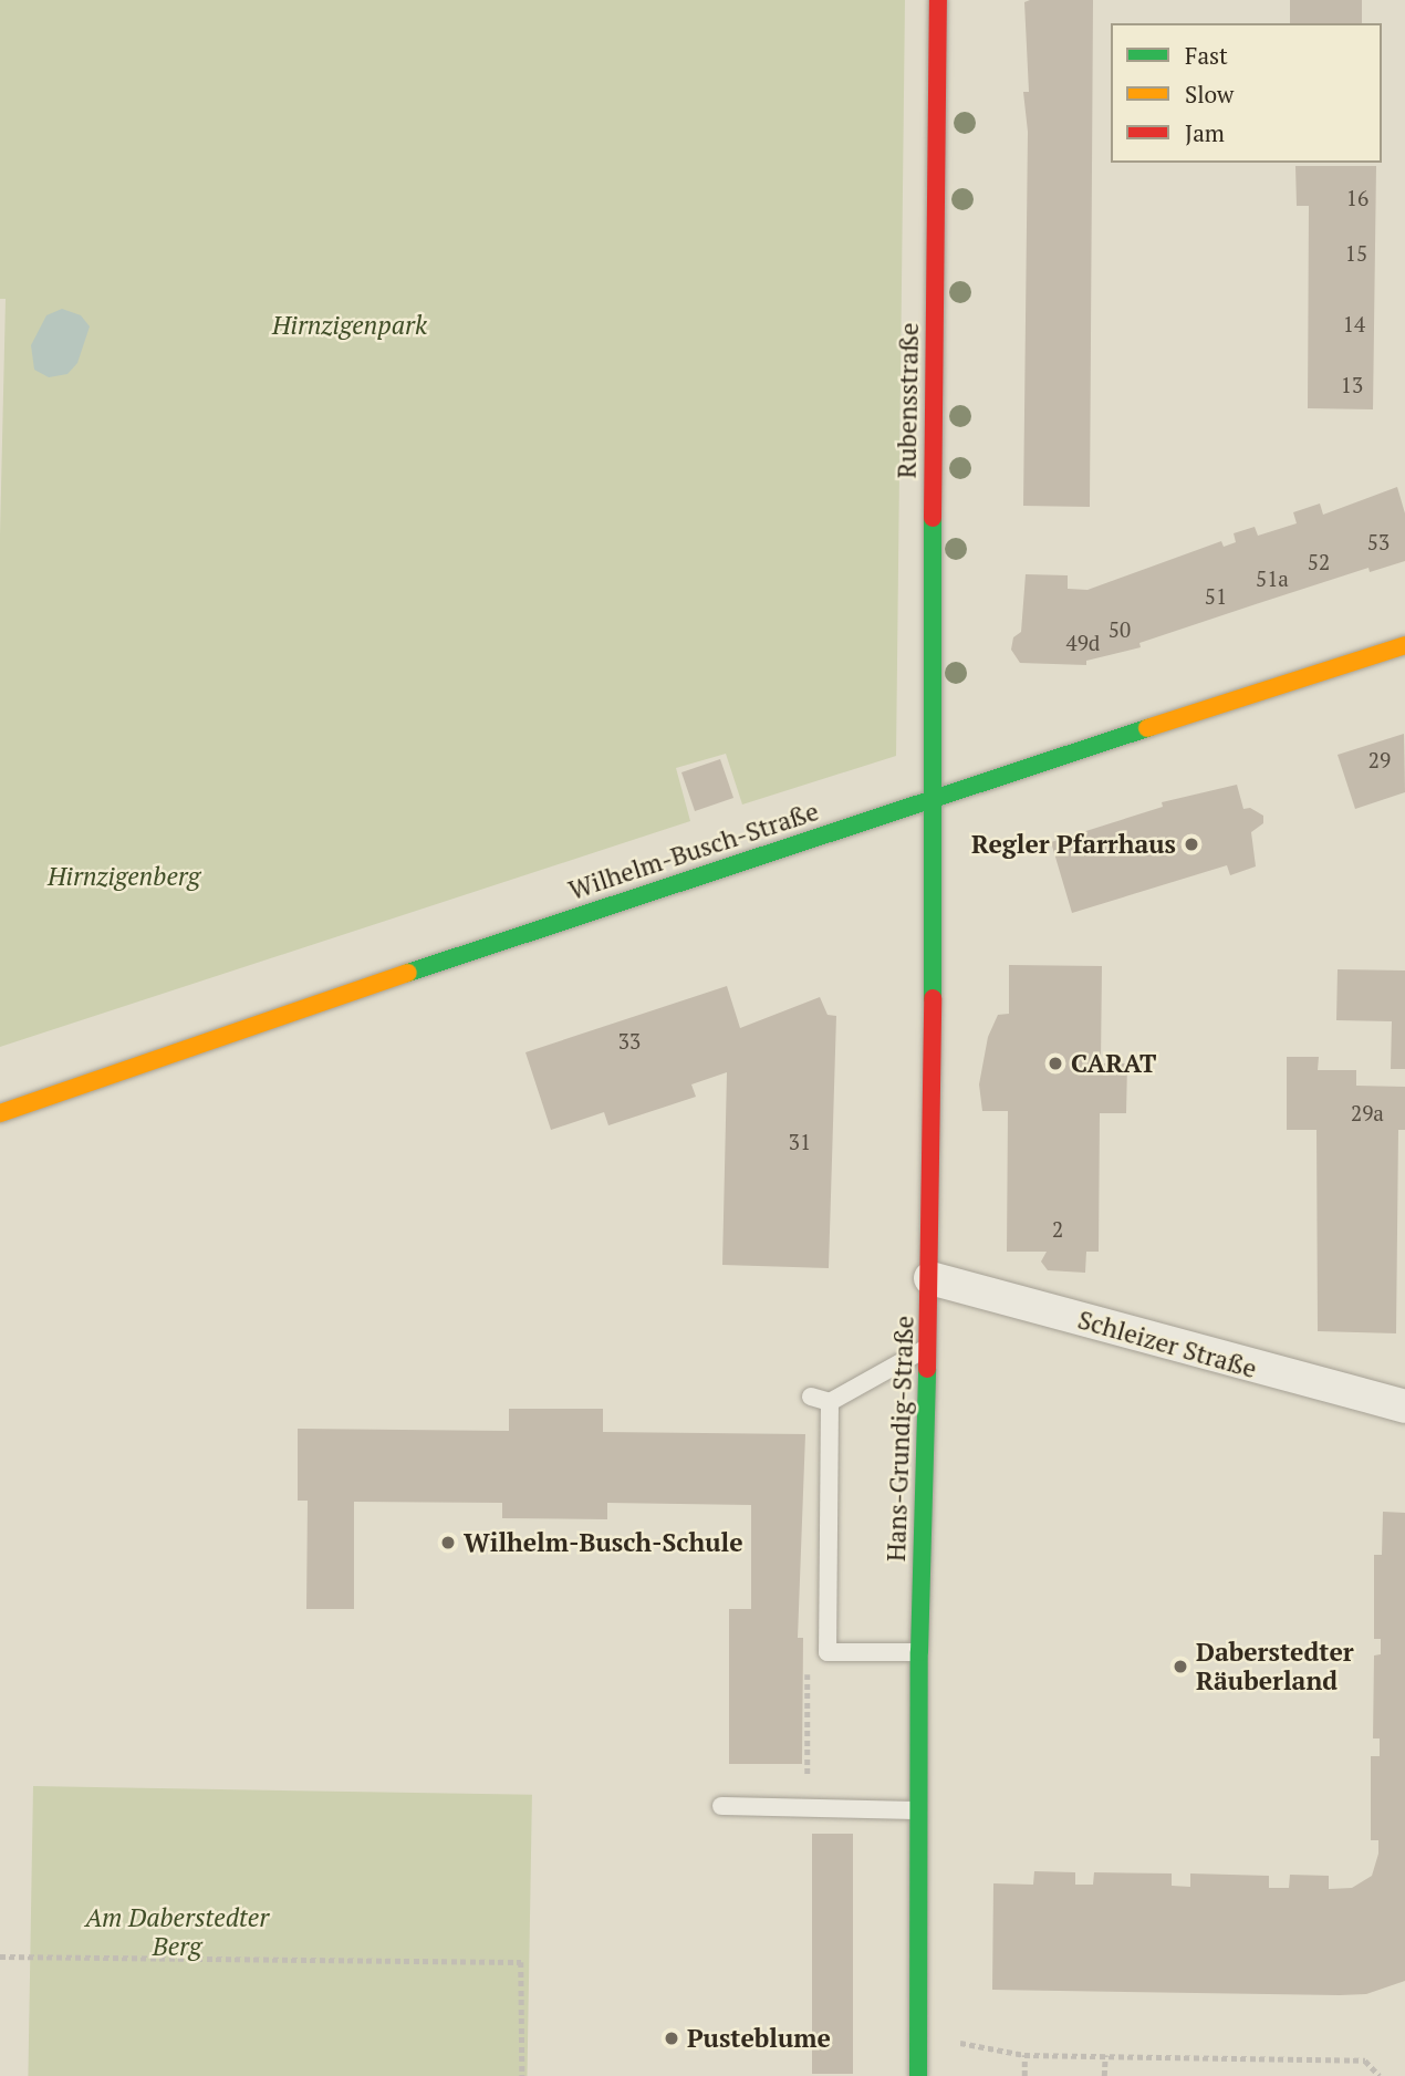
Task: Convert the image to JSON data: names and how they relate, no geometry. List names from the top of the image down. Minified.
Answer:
{"streets":{"street":["Rubensstraße","Wilhelm-Busch-Straße","Schleizer Straße","Hans-Grundig-Straße"]},"crossings":[["Rubensstraße","Wilhelm-Busch-Straße"],["Rubensstraße","Hans-Grundig-Straße"],["Wilhelm-Busch-Straße","Hans-Grundig-Straße"],["Schleizer Straße","Hans-Grundig-Straße"]],"parks":["Hirnzigenpark","Hirnzigenberg","Am Daberstedter Berg"],"places":["Regler Pfarrhaus","CARAT","Wilhelm-Busch-Schule","Daberstedter Räuberland","Pusteblume"],"house_numbers":["16","15","14","13","53","52","51a","51","50","49d","29","33","29a","31","2"],"legend":["Fast","Slow","Jam"]}
